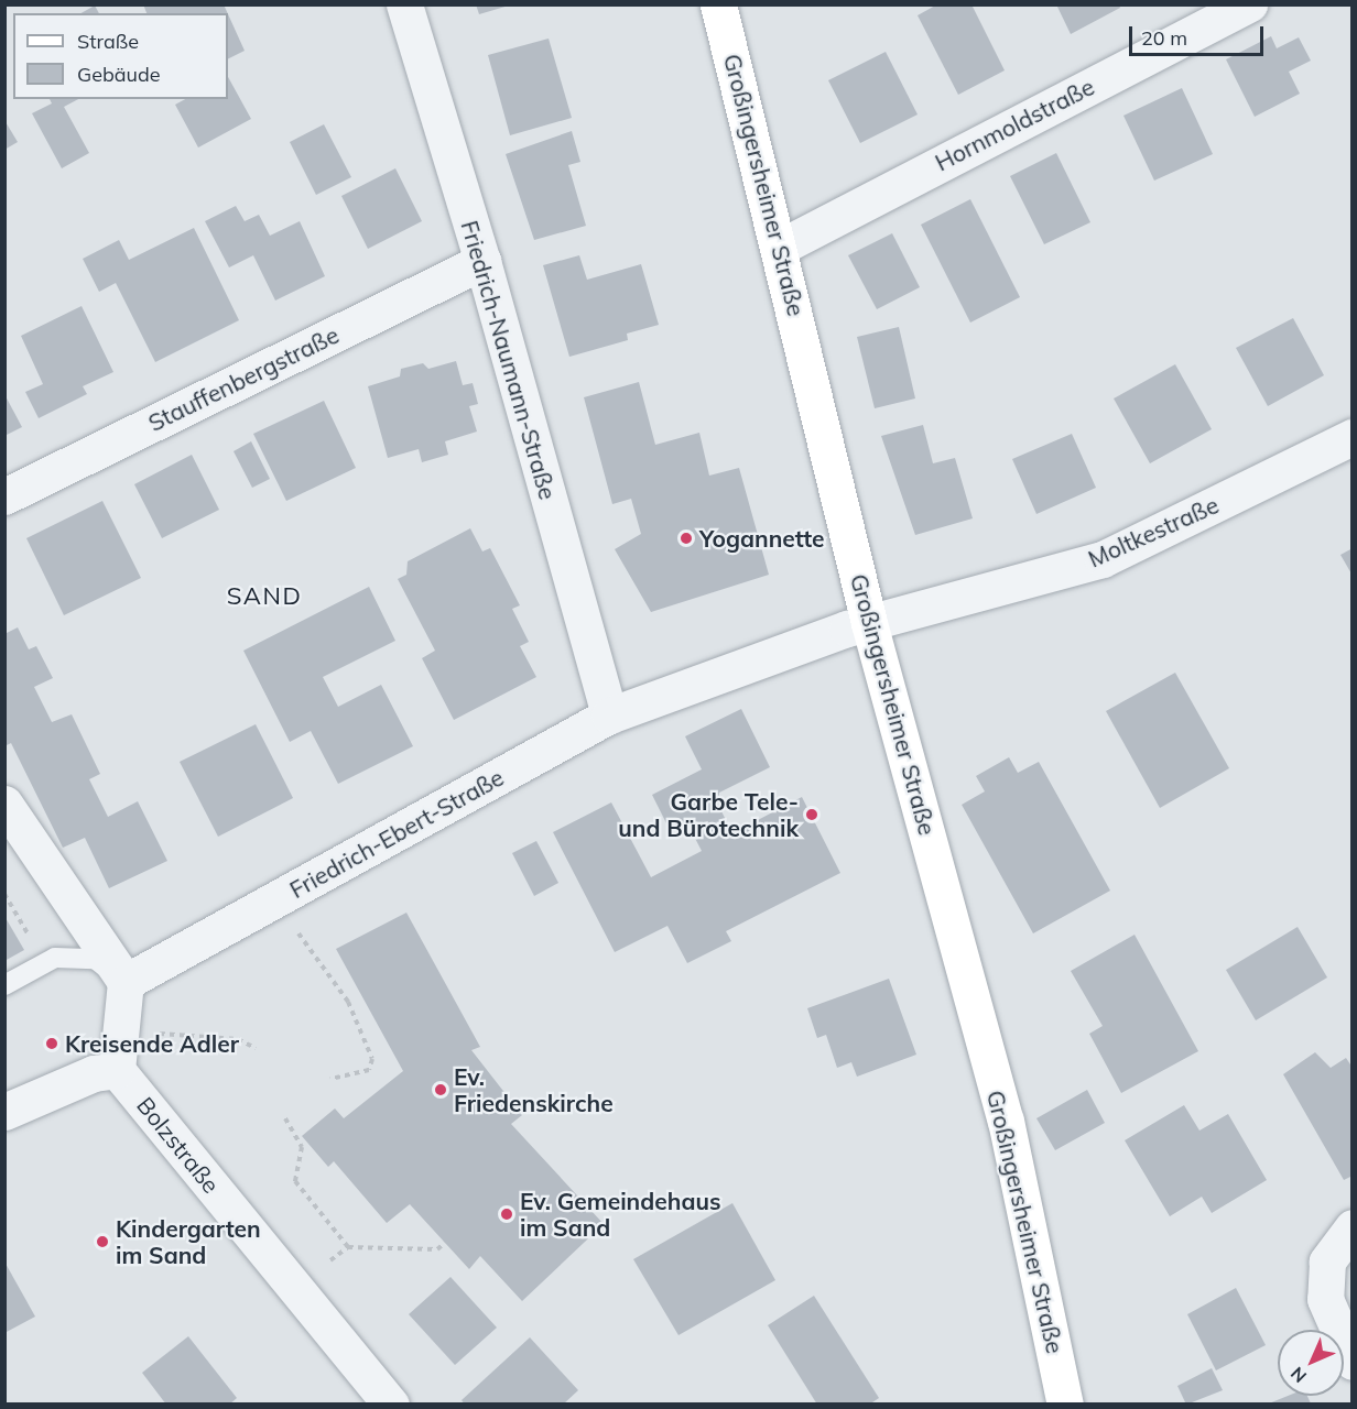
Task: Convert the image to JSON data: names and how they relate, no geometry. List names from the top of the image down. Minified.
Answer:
{"streets":{"main road":["Großingersheimer Straße"],"street":["Hornmoldstraße","Friedrich-Naumann-Straße","Stauffenbergstraße","Moltkestraße","Friedrich-Ebert-Straße","Bolzstraße"]},"crossings":[["Hornmoldstraße","Großingersheimer Straße"],["Großingersheimer Straße","Moltkestraße"],["Großingersheimer Straße","Friedrich-Ebert-Straße"],["Friedrich-Naumann-Straße","Stauffenbergstraße"],["Friedrich-Naumann-Straße","Friedrich-Ebert-Straße"],["Moltkestraße","Friedrich-Ebert-Straße"]],"districts":["SAND"],"places":["Yogannette","Garbe Tele- und Bürotechnik","Kreisende Adler","Ev. Friedenskirche","Ev. Gemeindehaus im Sand","Kindergarten im Sand"],"legend":["Straße","Gebäude"],"scale_bar":"20 m","north":"bottom left"}
